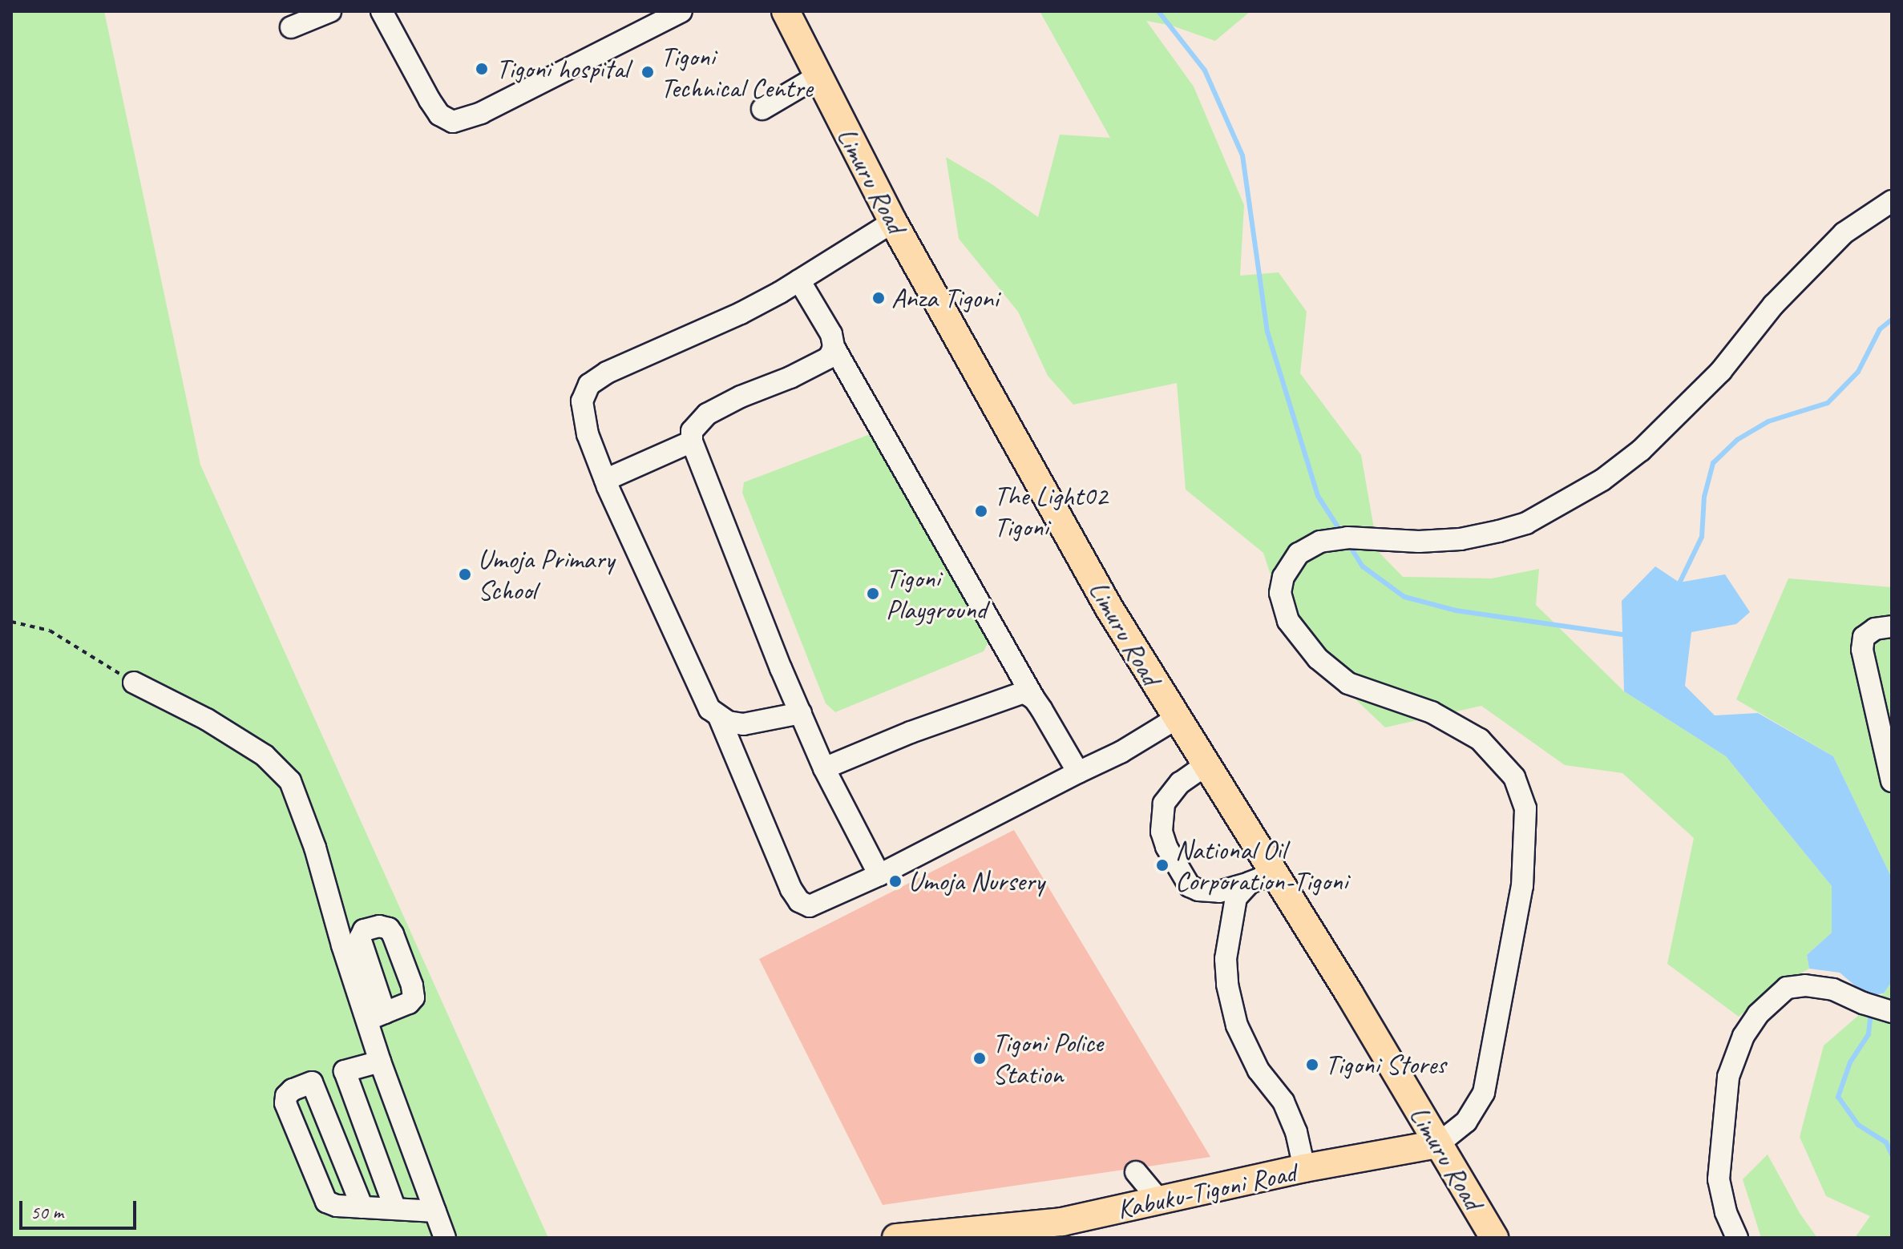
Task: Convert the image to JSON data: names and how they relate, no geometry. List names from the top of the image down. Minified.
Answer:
{"streets":{"main road":["Limuru Road","Kabuku-Tigoni Road"]},"crossings":[["Limuru Road","Kabuku-Tigoni Road"]],"places":["Tigoni hospital","Tigoni Technical Centre","Anza Tigoni","The Light02 Tigoni","Umoja Primary School","Tigoni Playground","National Oil Corporation-Tigoni","Umoja Nursery","Tigoni Police Station","Tigoni Stores"],"scale_bar":"50 m"}
